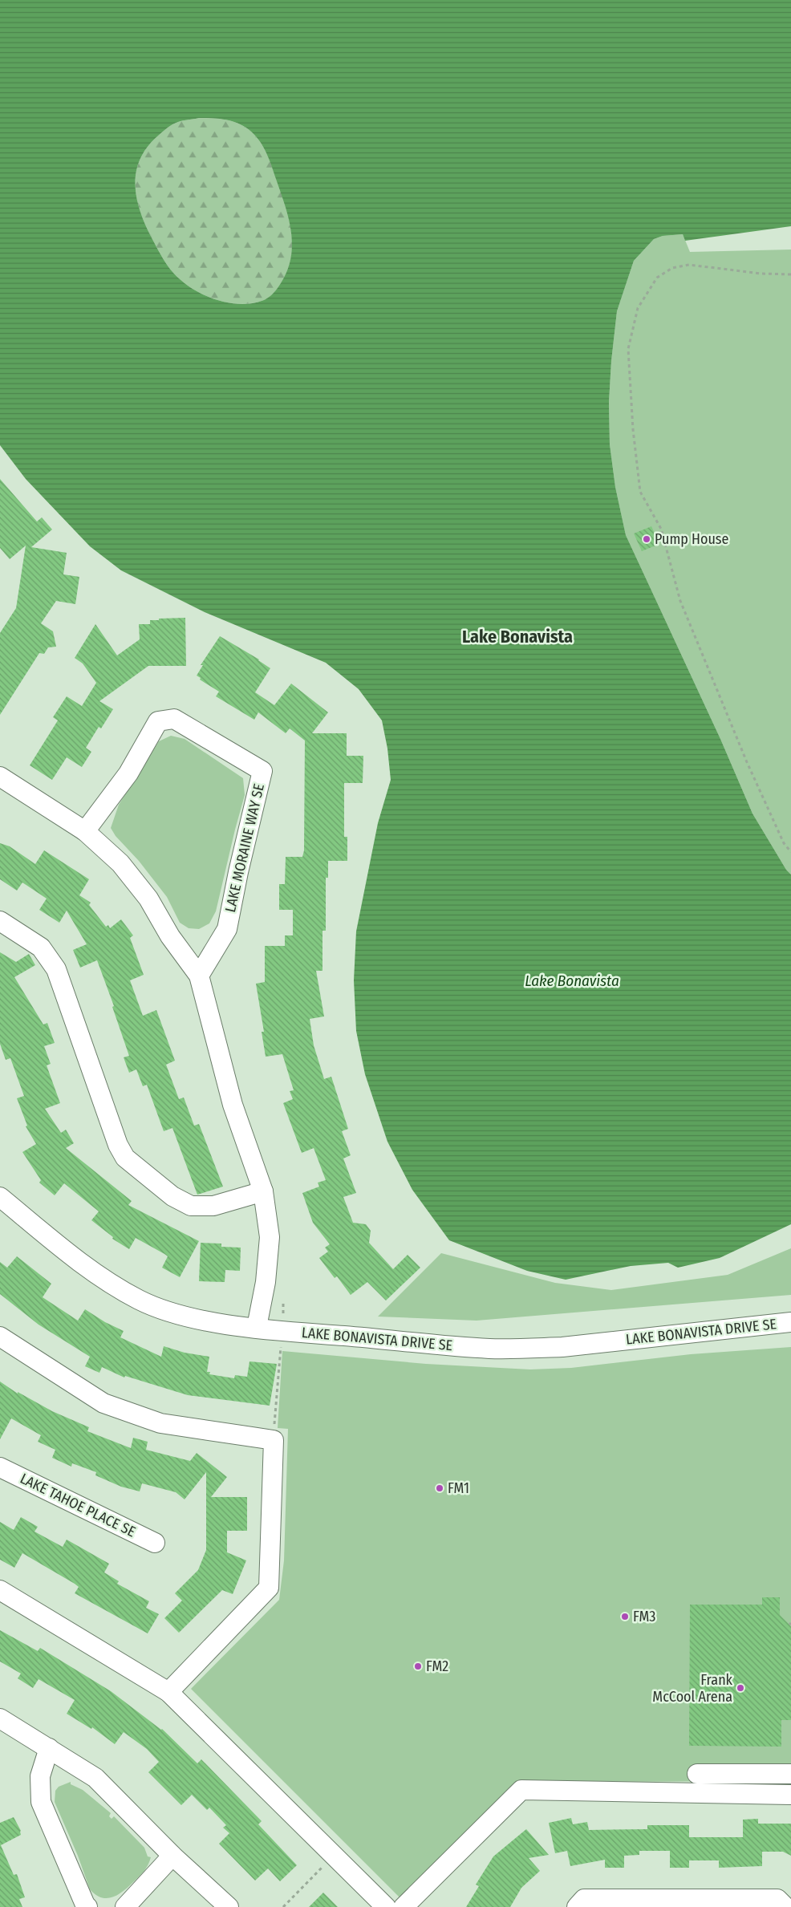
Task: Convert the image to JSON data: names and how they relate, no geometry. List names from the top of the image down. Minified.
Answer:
{"streets":{"street":["LAKE MORAINE WAY SE","LAKE BONAVISTA DRIVE SE","LAKE TAHOE PLACE SE"]},"districts":["Lake Bonavista"],"water":["Lake Bonavista"],"places":["Pump House","FM1","FM3","FM2","Frank McCool Arena"]}
